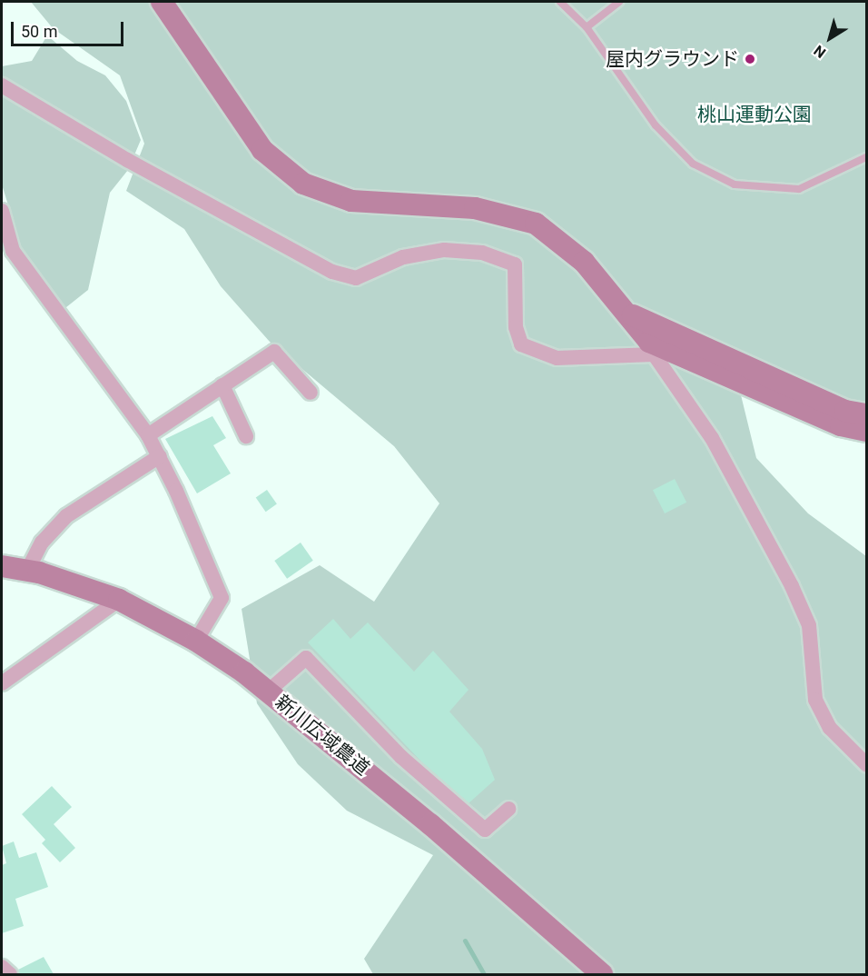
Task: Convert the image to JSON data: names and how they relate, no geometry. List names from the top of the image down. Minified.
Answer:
{"streets":{"street":["新川広域農道"]},"parks":["桃山運動公園"],"places":["屋内グラウンド"],"scale_bar":"50 m","north":"bottom left"}
